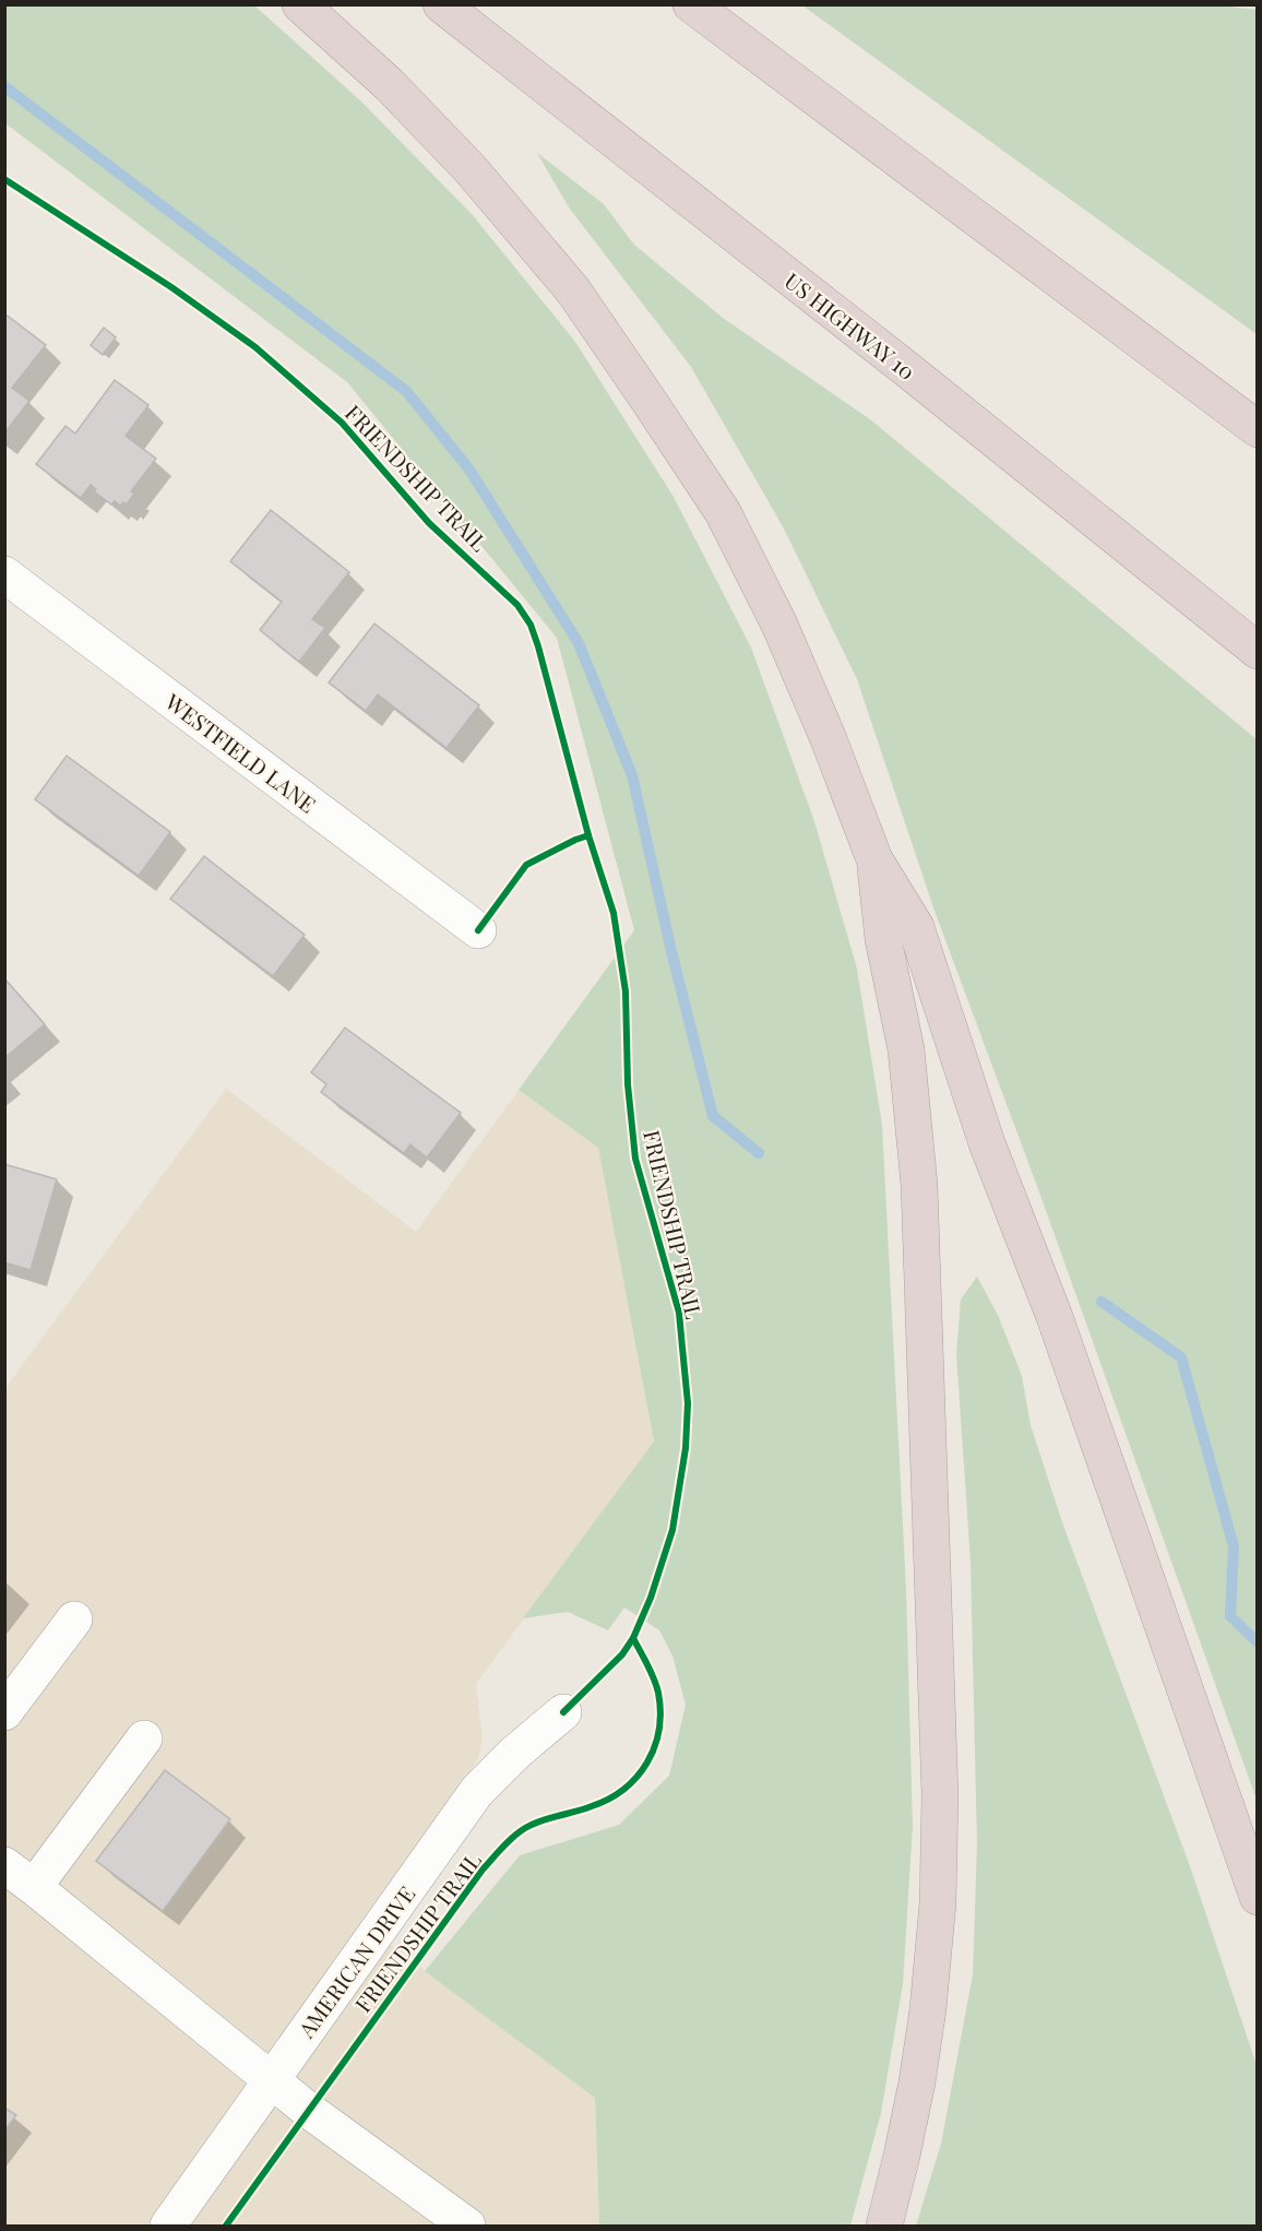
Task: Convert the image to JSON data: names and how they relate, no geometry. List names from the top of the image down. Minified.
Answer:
{"streets":{"highway":["US HIGHWAY 10"],"street":["WESTFIELD LANE","AMERICAN DRIVE"],"cycle path":["FRIENDSHIP TRAIL"]}}
